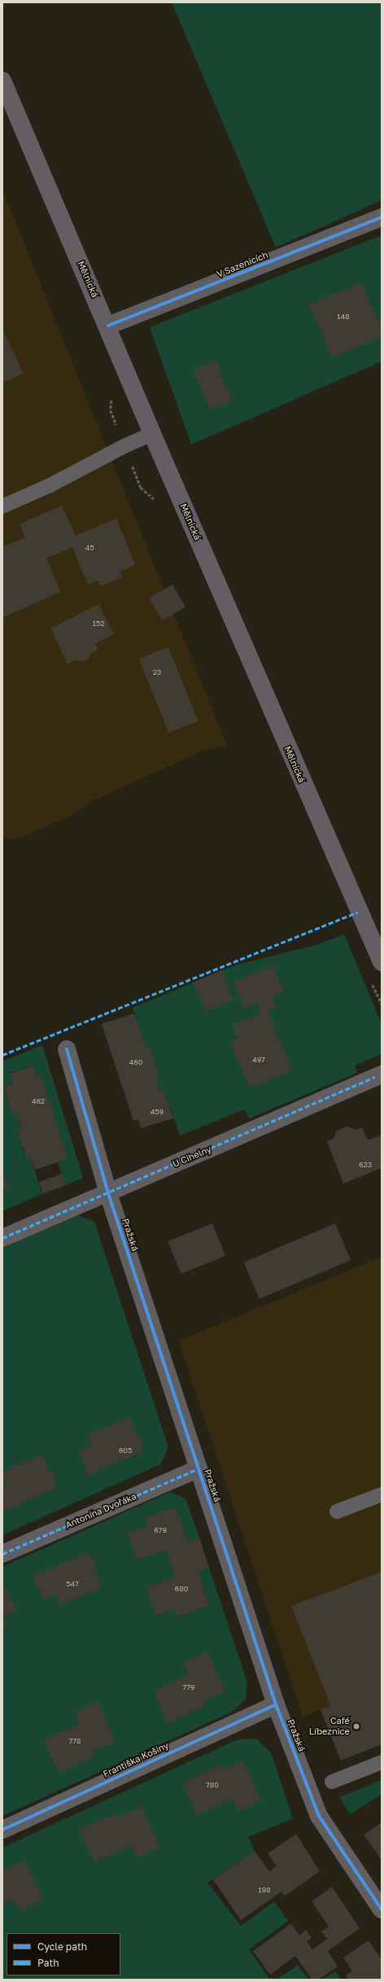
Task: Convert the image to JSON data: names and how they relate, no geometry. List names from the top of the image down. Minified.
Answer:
{"streets":{"main road":["Mělnická"],"street":["V Sazenicích","U Cihelny","Pražská","Antonína Dvořáka","Františka Košiny"]},"crossings":[["V Sazenicích","Mělnická"],["U Cihelny","Pražská"],["Pražská","Antonína Dvořáka"],["Pražská","Františka Košiny"]],"places":["Café Líbeznice"],"house_numbers":["148","45","152","23","497","460","462","459","623","605","679","547","680","779","778","780","198"],"legend":["Cycle path","Path"]}
